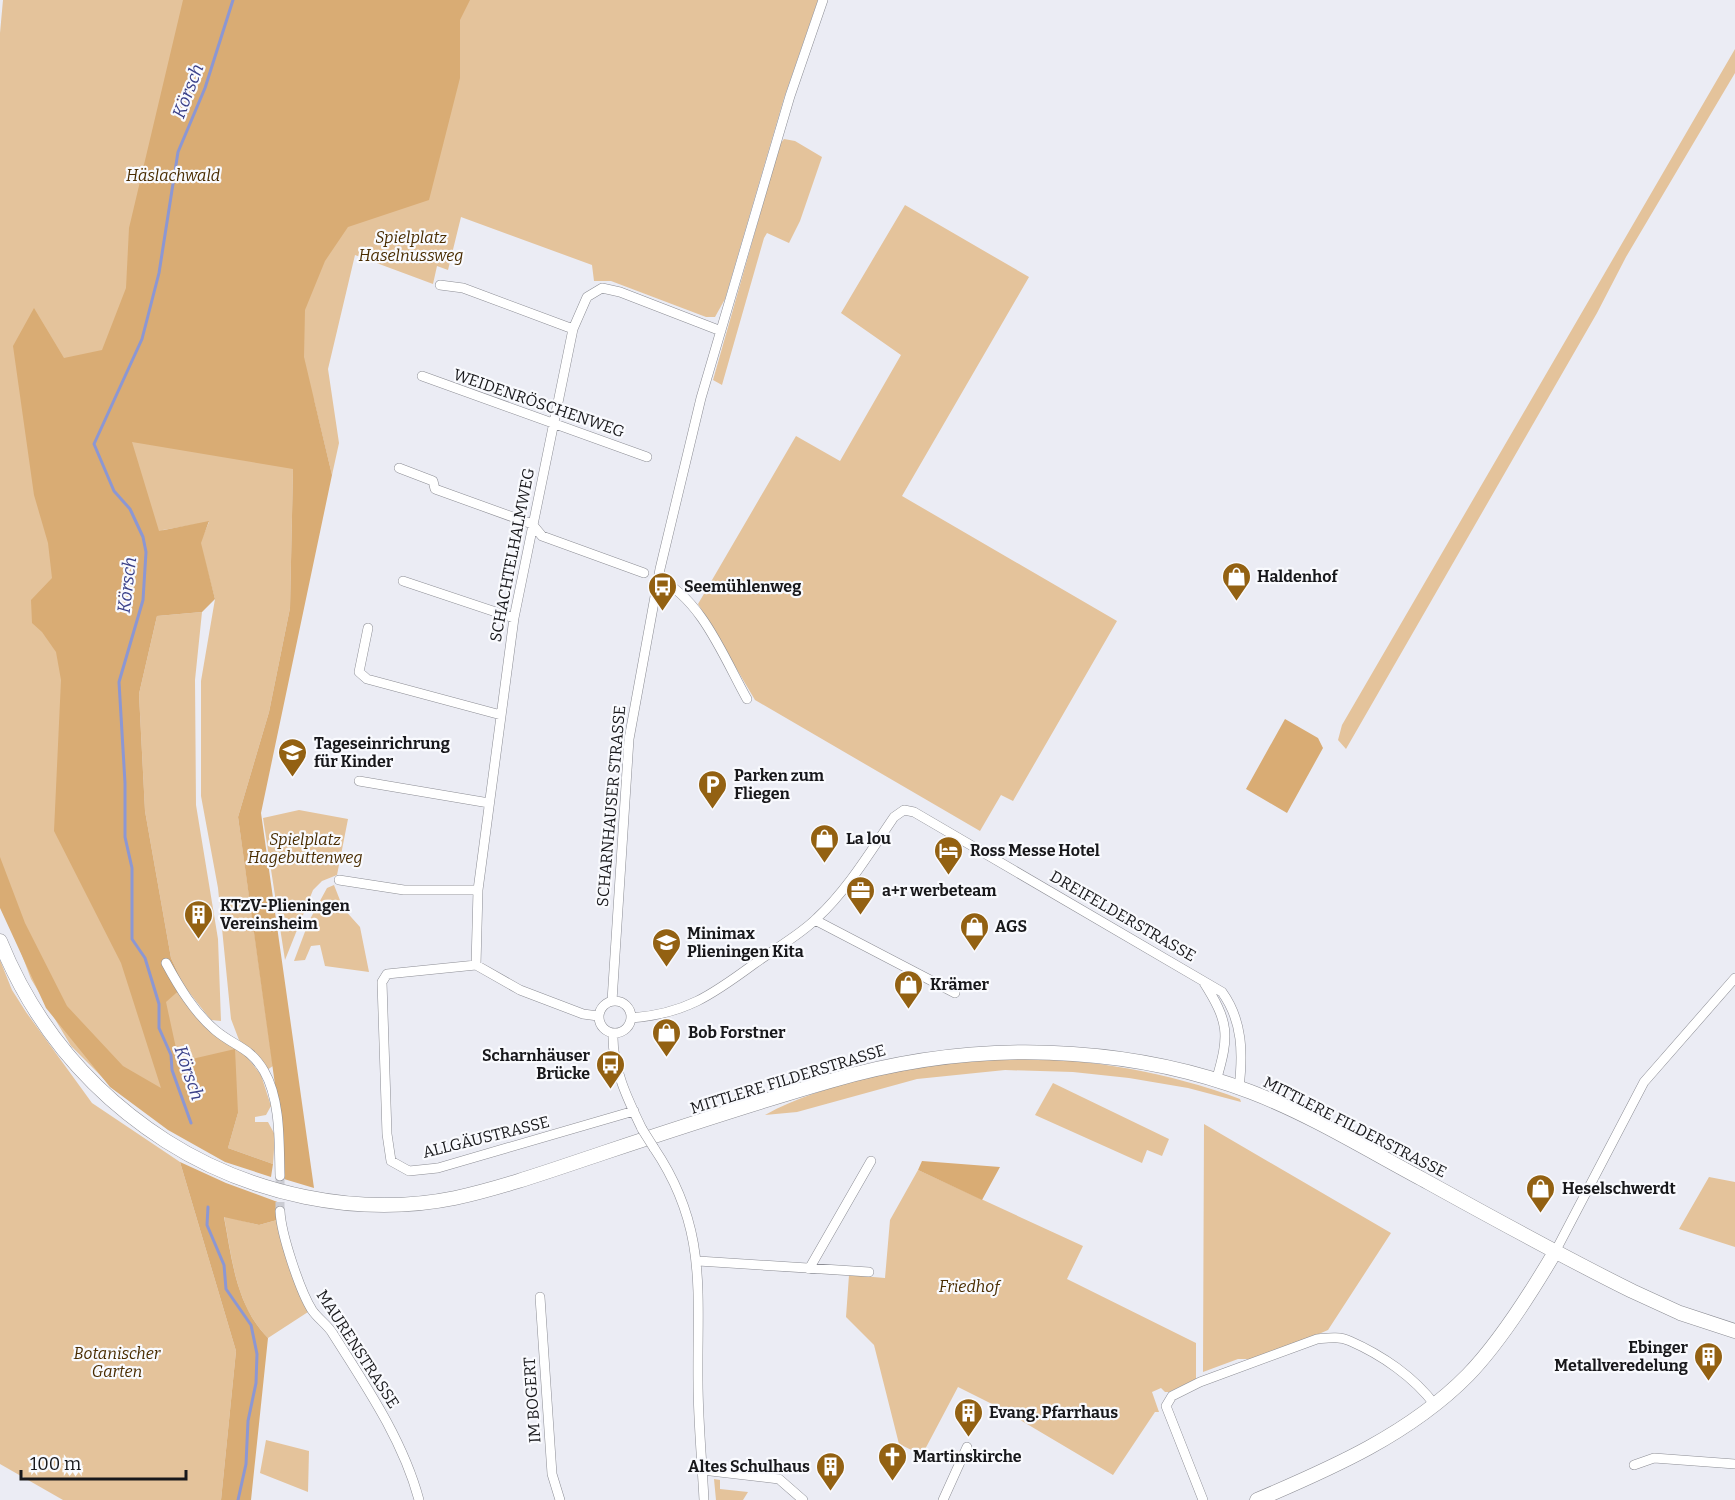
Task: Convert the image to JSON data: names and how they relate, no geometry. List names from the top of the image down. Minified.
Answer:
{"streets":{"main road":["MITTLERE FILDERSTRASSE"],"street":["WEIDENRÖSCHENWEG","SCHACHTELHALMWEG","SCHARNHAUSER STRASSE","DREIFELDERSTRASSE","ALLGÄUSTRASSE","MAURENSTRASSE","IM BOGERT"]},"crossings":[["WEIDENRÖSCHENWEG","SCHACHTELHALMWEG"],["SCHACHTELHALMWEG","SCHARNHAUSER STRASSE"],["SCHACHTELHALMWEG","ALLGÄUSTRASSE"],["SCHARNHAUSER STRASSE","DREIFELDERSTRASSE"],["DREIFELDERSTRASSE","MITTLERE FILDERSTRASSE"]],"water":["Körsch"],"parks":["Häslachwald","Spielplatz Haselnussweg","Spielplatz Hagebuttenweg","Friedhof","Botanischer Garten"],"places":{"shop":["Haldenhof","La lou","AGS","Krämer","Bob Forstner","Heselschwerdt"],"bus stop":["Seemühlenweg","Scharnhäuser Brücke"],"school or university":["Tageseinrichrung für Kinder","Minimax Plieningen Kita"],"parking":["Parken zum Fliegen"],"hotel":["Ross Messe Hotel"],"office":["a+r werbeteam"],"building":["KTZV-Plieningen Vereinsheim","Ebinger Metallveredelung","Evang. Pfarrhaus","Altes Schulhaus"],"church":["Martinskirche"]},"scale_bar":"100 m"}
